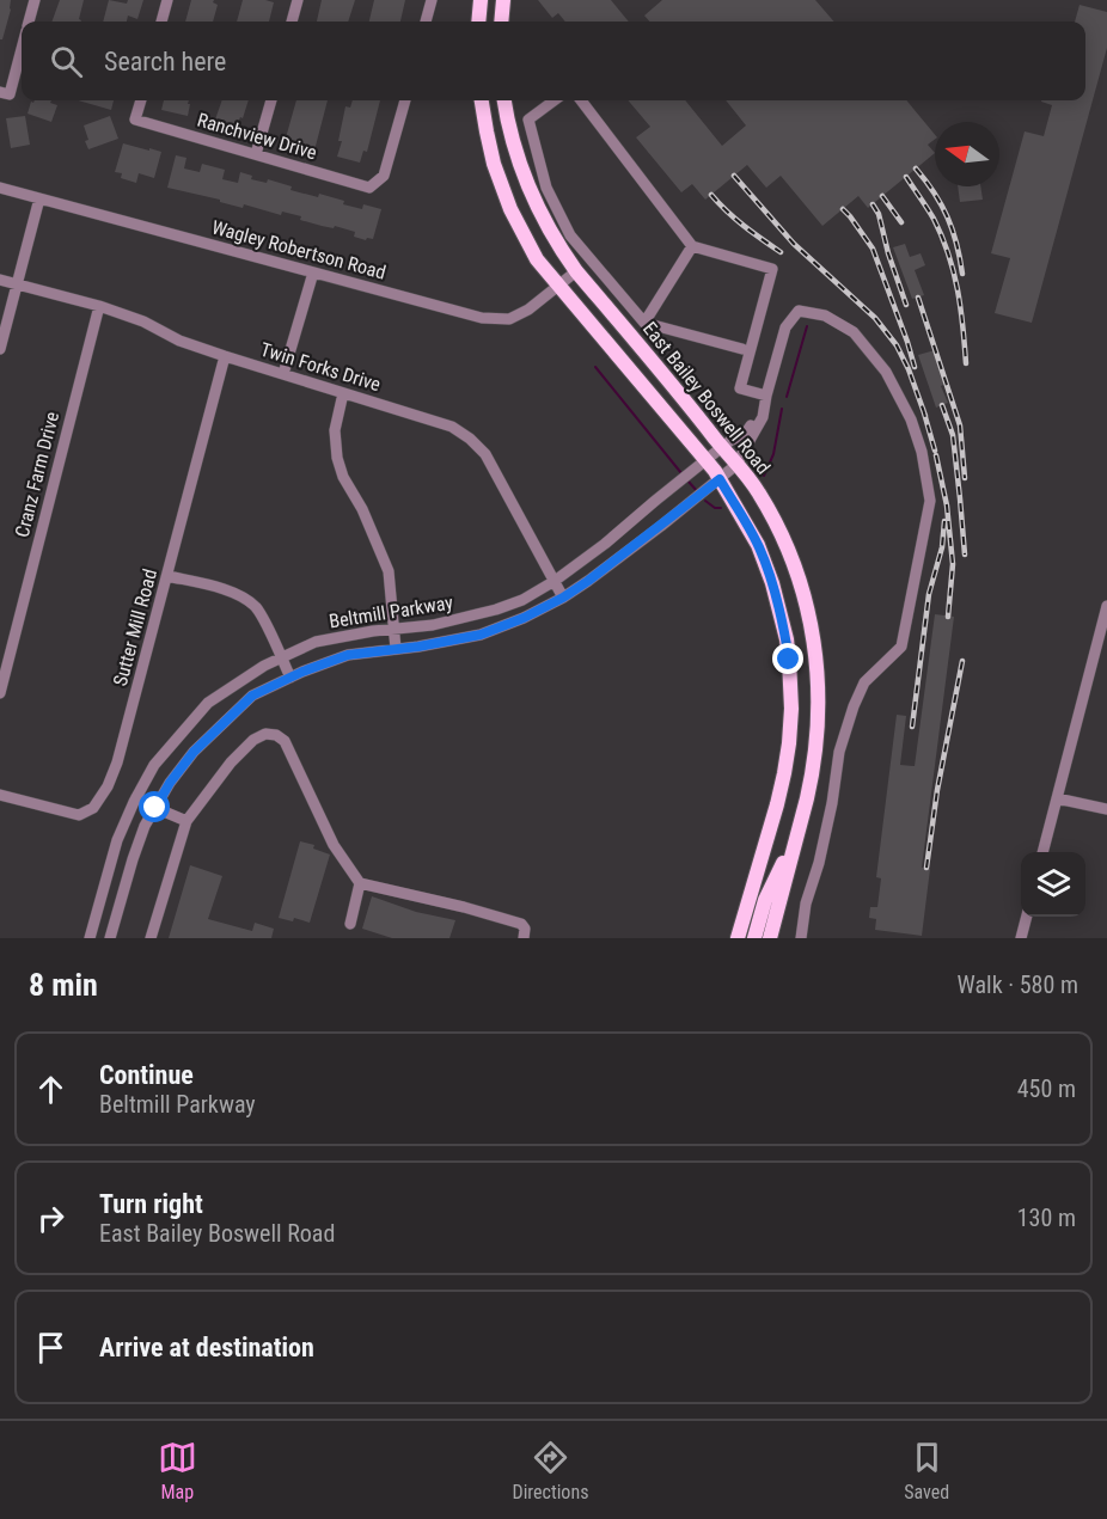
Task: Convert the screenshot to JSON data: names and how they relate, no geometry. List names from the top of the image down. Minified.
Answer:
{"streets":{"main road":["East Bailey Boswell Road"],"street":["Ranchview Drive","Wagley Robertson Road","Twin Forks Drive","Cranz Farm Drive","Beltmill Parkway","Sutter Mill Road"]},"crossings":[["Wagley Robertson Road","East Bailey Boswell Road"],["Twin Forks Drive","Cranz Farm Drive"],["Twin Forks Drive","Beltmill Parkway"],["Twin Forks Drive","Sutter Mill Road"],["East Bailey Boswell Road","Beltmill Parkway"]],"north":"left","page":{"search":"Search here","heading":["8 min","Walk · 580 m"],"list":[["Continue","Beltmill Parkway","450 m"],["Turn right","East Bailey Boswell Road","130 m"],"Arrive at destination"],"nav":["Map","Directions","Saved"]}}
